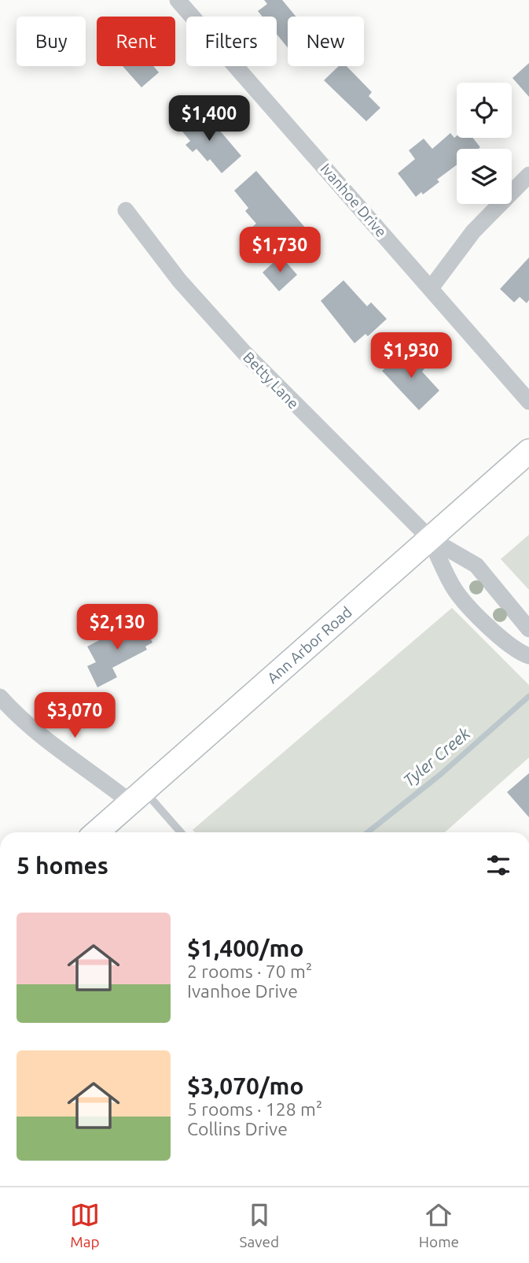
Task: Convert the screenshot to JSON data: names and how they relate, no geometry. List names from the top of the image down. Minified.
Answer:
{"streets":{"main road":["Ann Arbor Road"],"street":["Ivanhoe Drive","Betty Lane"]},"crossings":[["Betty Lane","Ann Arbor Road"]],"water":["Tyler Creek"],"page":{"chip":["Buy","Rent","Filters","New"],"price":["$1,400","$1,730","$1,930","$2,130","$3,070"],"heading":"5 homes","list":[{"name":"$1,400/mo","note":"2 rooms · 70 m² · Ivanhoe Drive"},{"name":"$3,070/mo","note":"5 rooms · 128 m² · Collins Drive"}],"tabs":["Map","Saved","Home"]}}
